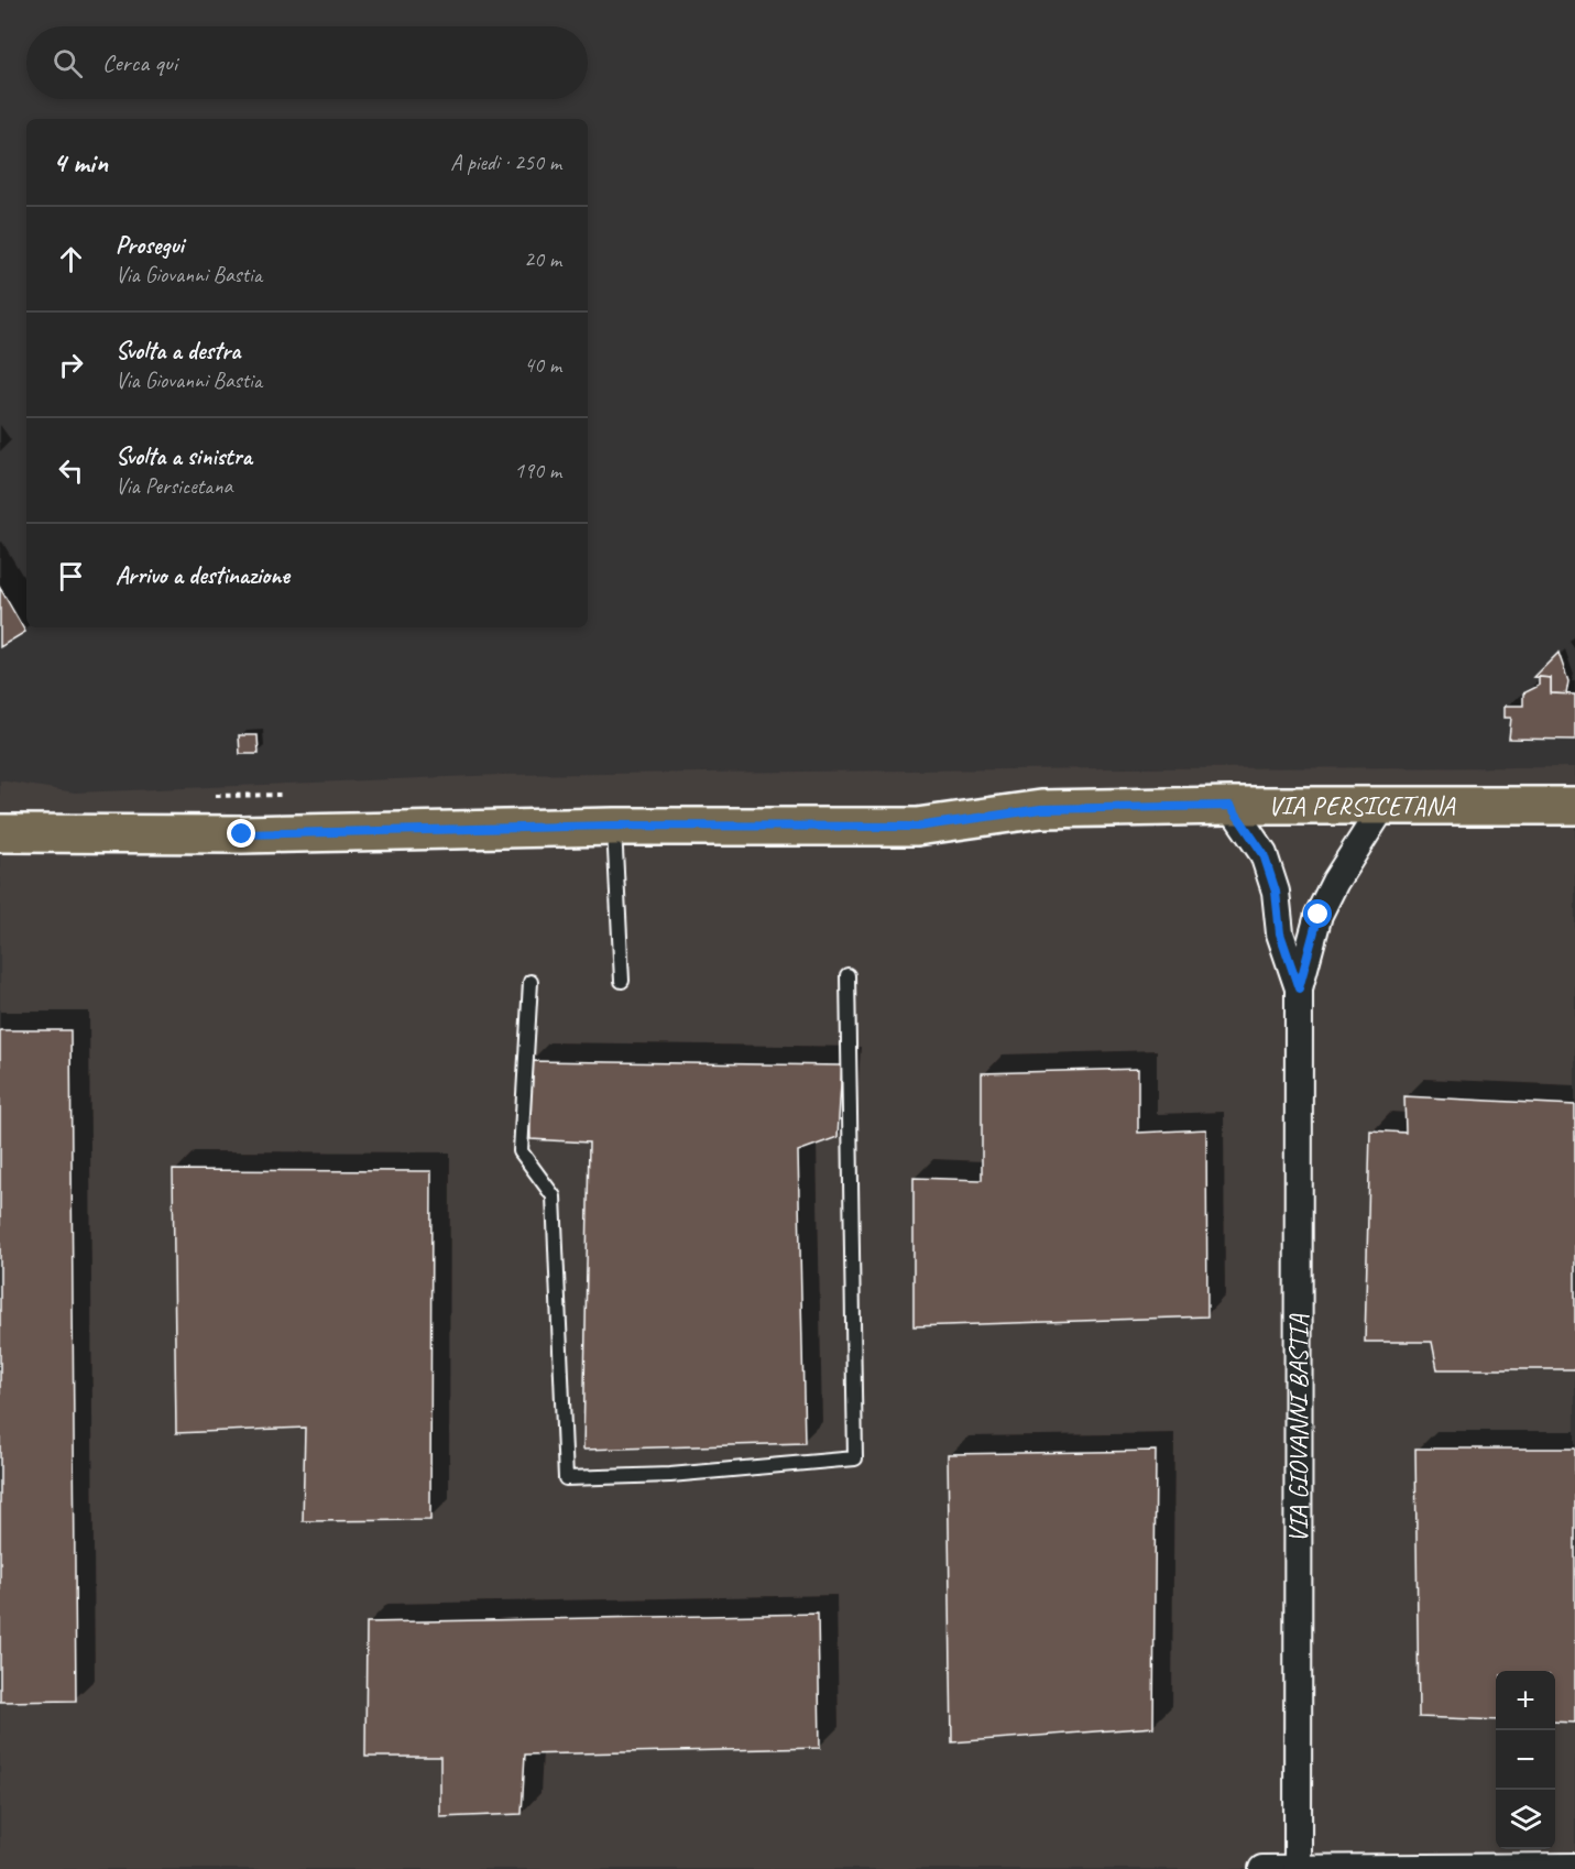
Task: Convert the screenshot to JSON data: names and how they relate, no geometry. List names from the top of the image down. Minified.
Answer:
{"streets":{"main road":["VIA PERSICETANA"],"street":["VIA GIOVANNI BASTIA"]},"crossings":[["VIA PERSICETANA","VIA GIOVANNI BASTIA"]],"page":{"search":"Cerca qui","heading":["4 min","A piedi · 250 m"],"list":[["Prosegui","Via Giovanni Bastia","20 m"],["Svolta a destra","Via Giovanni Bastia","40 m"],["Svolta a sinistra","Via Persicetana","190 m"],"Arrivo a destinazione"],"map_buttons":["+","−"]}}
